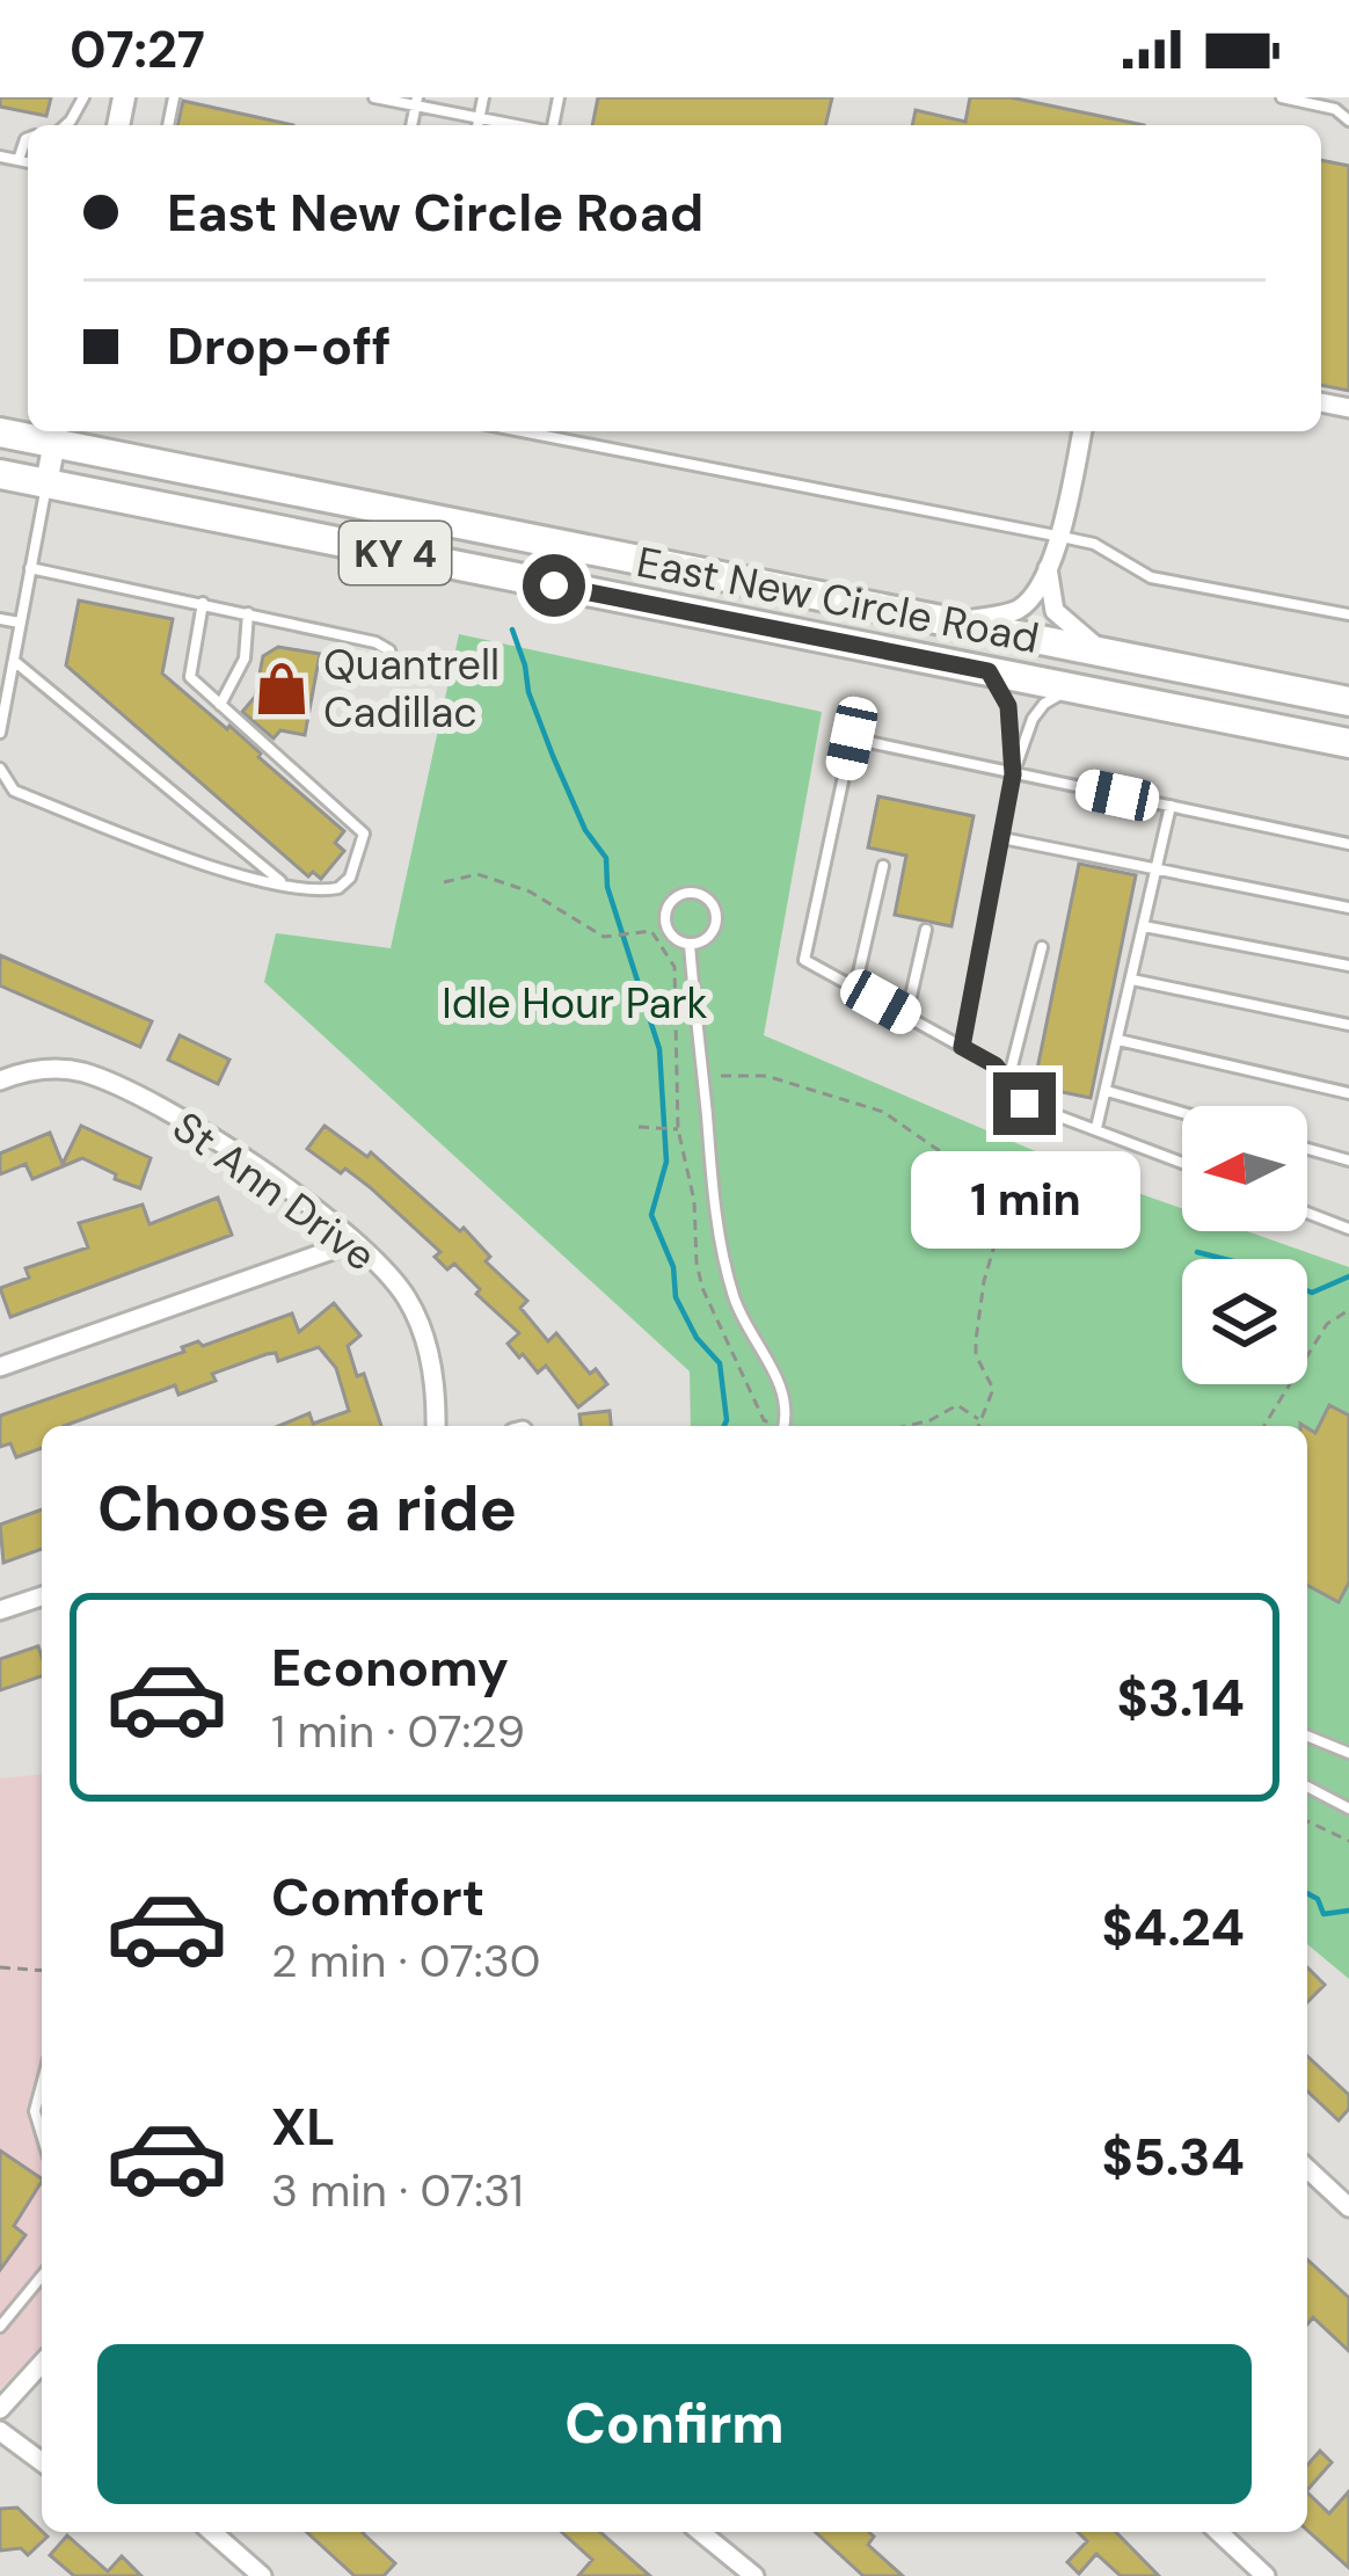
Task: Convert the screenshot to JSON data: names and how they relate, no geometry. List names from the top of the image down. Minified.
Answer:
{"streets":{"highway":["KY 4","East New Circle Road"],"street":["St Ann Drive"]},"parks":["Idle Hour Park"],"places":{"shop":["Quantrell Cadillac"]},"north":"left","page":{"status":"07:27","banner":["East New Circle Road","Drop-off"],"bubble":"1 min","heading":"Choose a ride","list":[{"name":"Economy","note":"1 min · 07:29","value":"$3.14"},{"name":"Comfort","note":"2 min · 07:30","value":"$4.24"},{"name":"XL","note":"3 min · 07:31","value":"$5.34"}],"buttons":"Confirm"}}
